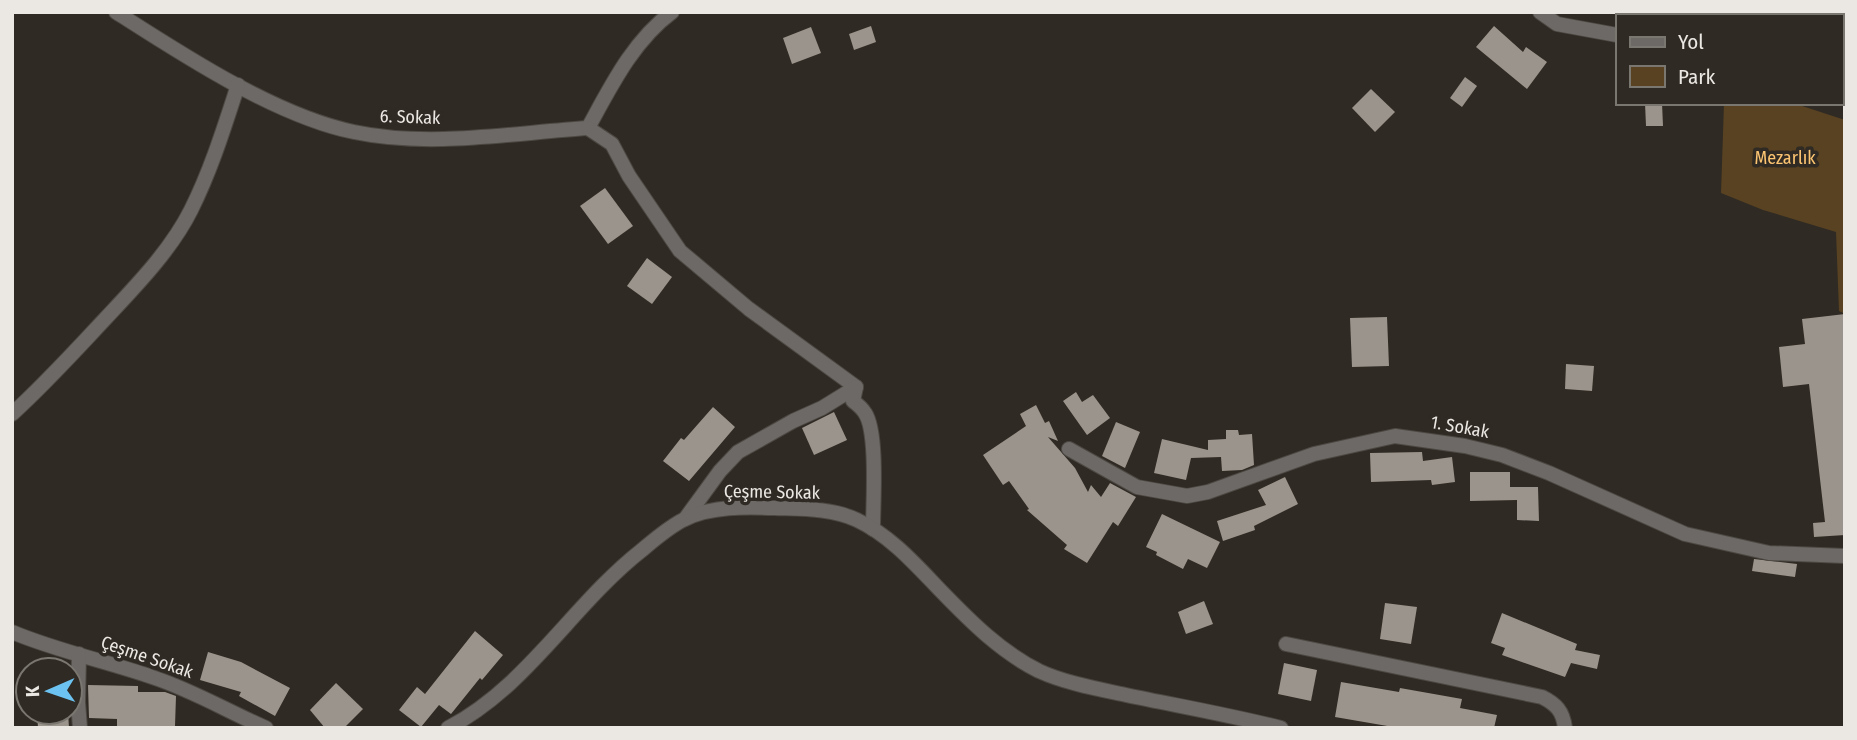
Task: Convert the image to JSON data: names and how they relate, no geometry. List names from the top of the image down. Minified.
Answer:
{"streets":{"street":["6. Sokak","1. Sokak","Çeşme Sokak"]},"parks":["Mezarlık"],"legend":["Yol","Park"],"north":"left"}
